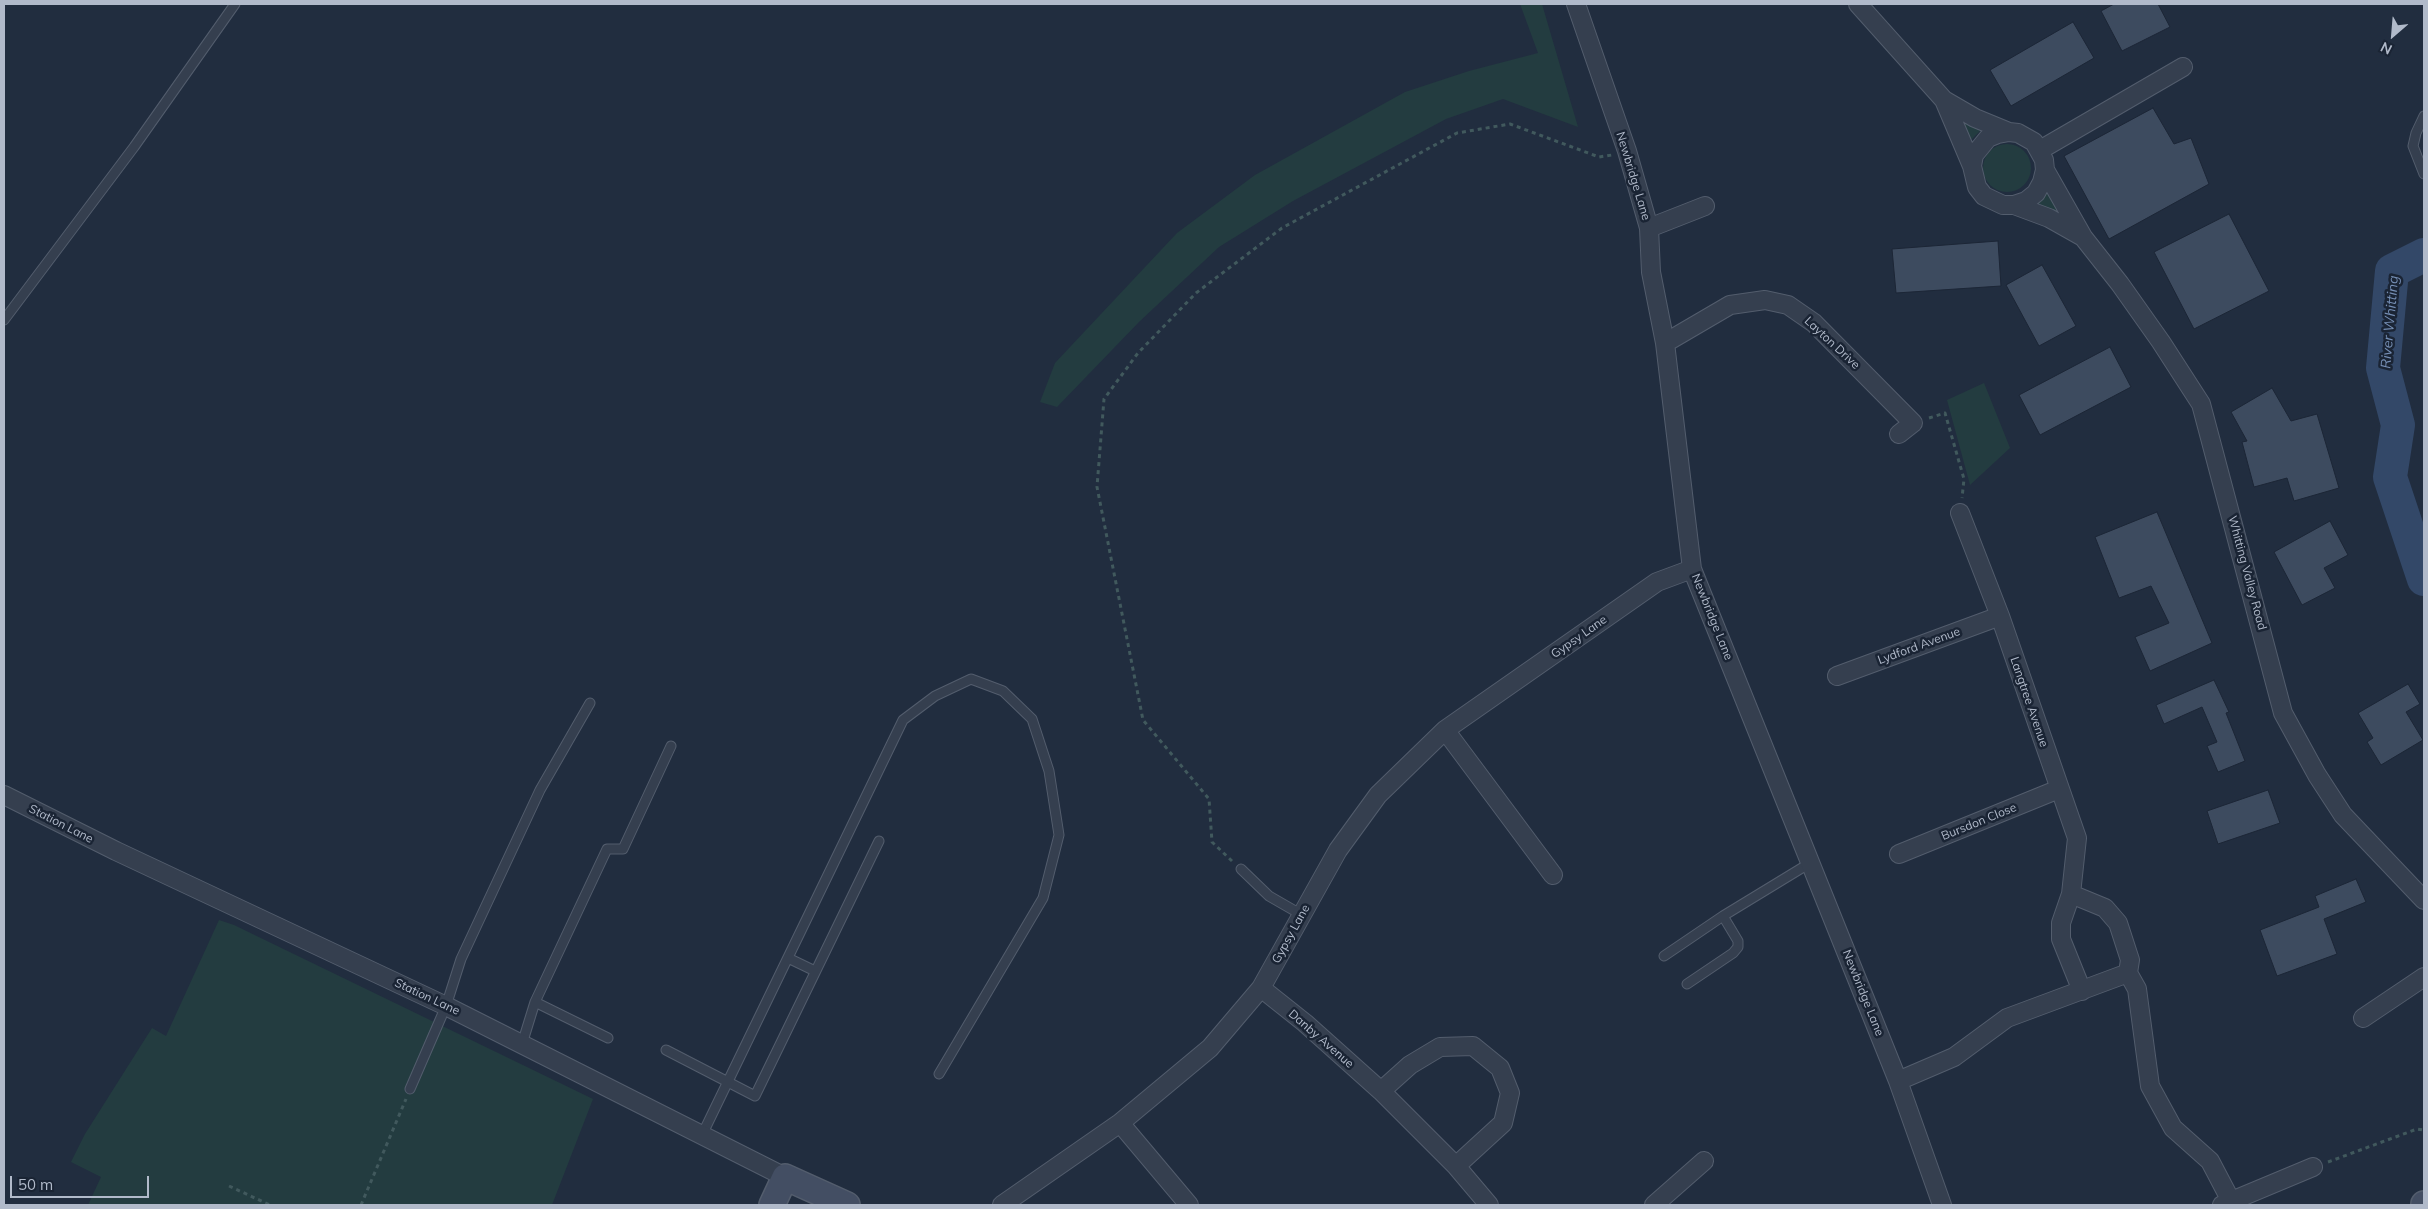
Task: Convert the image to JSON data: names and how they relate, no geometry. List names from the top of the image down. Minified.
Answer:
{"streets":{"street":["Newbridge Lane","Layton Drive","Whitting Valley Road","Gypsy Lane","Lydford Avenue","Langtree Avenue","Bursdon Close","Station Lane","Danby Avenue"]},"crossings":[["Newbridge Lane","Layton Drive"],["Newbridge Lane","Gypsy Lane"],["Gypsy Lane","Danby Avenue"],["Lydford Avenue","Langtree Avenue"],["Langtree Avenue","Bursdon Close"]],"water":["River Whitting"],"scale_bar":"50 m","north":"bottom left"}
